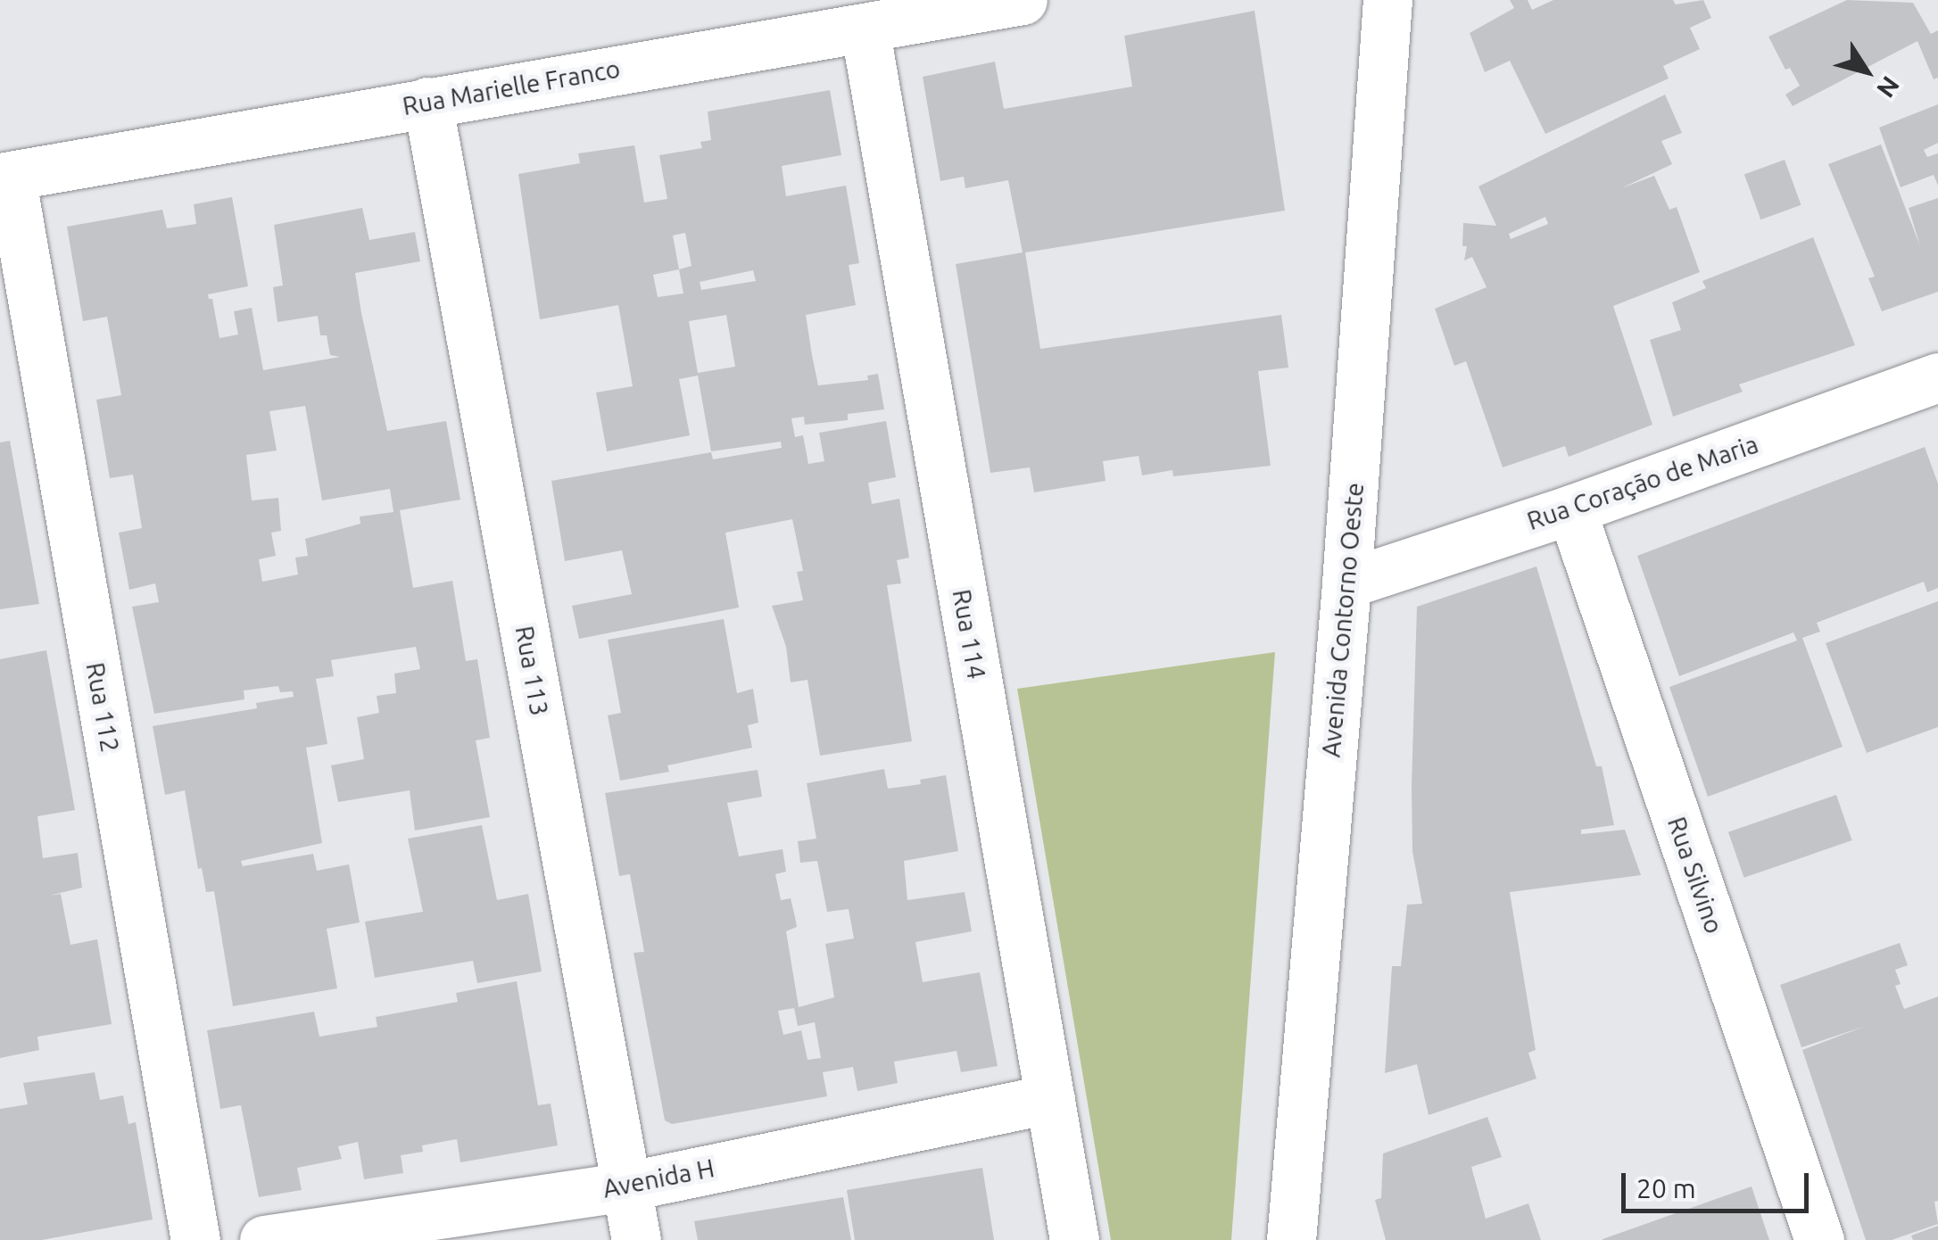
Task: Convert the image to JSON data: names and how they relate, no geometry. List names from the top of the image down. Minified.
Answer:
{"streets":{"street":["Rua Marielle Franco","Rua Coração de Maria","Avenida Contorno Oeste","Rua 114","Rua 113","Rua 112","Rua Silvino","Avenida H"]},"crossings":[["Rua Marielle Franco","Rua 114"],["Rua Marielle Franco","Rua 113"],["Rua Marielle Franco","Rua 112"],["Rua Coração de Maria","Avenida Contorno Oeste"],["Rua Coração de Maria","Rua Silvino"],["Rua 114","Avenida H"],["Rua 113","Avenida H"]],"scale_bar":"20 m","north":"bottom right"}
